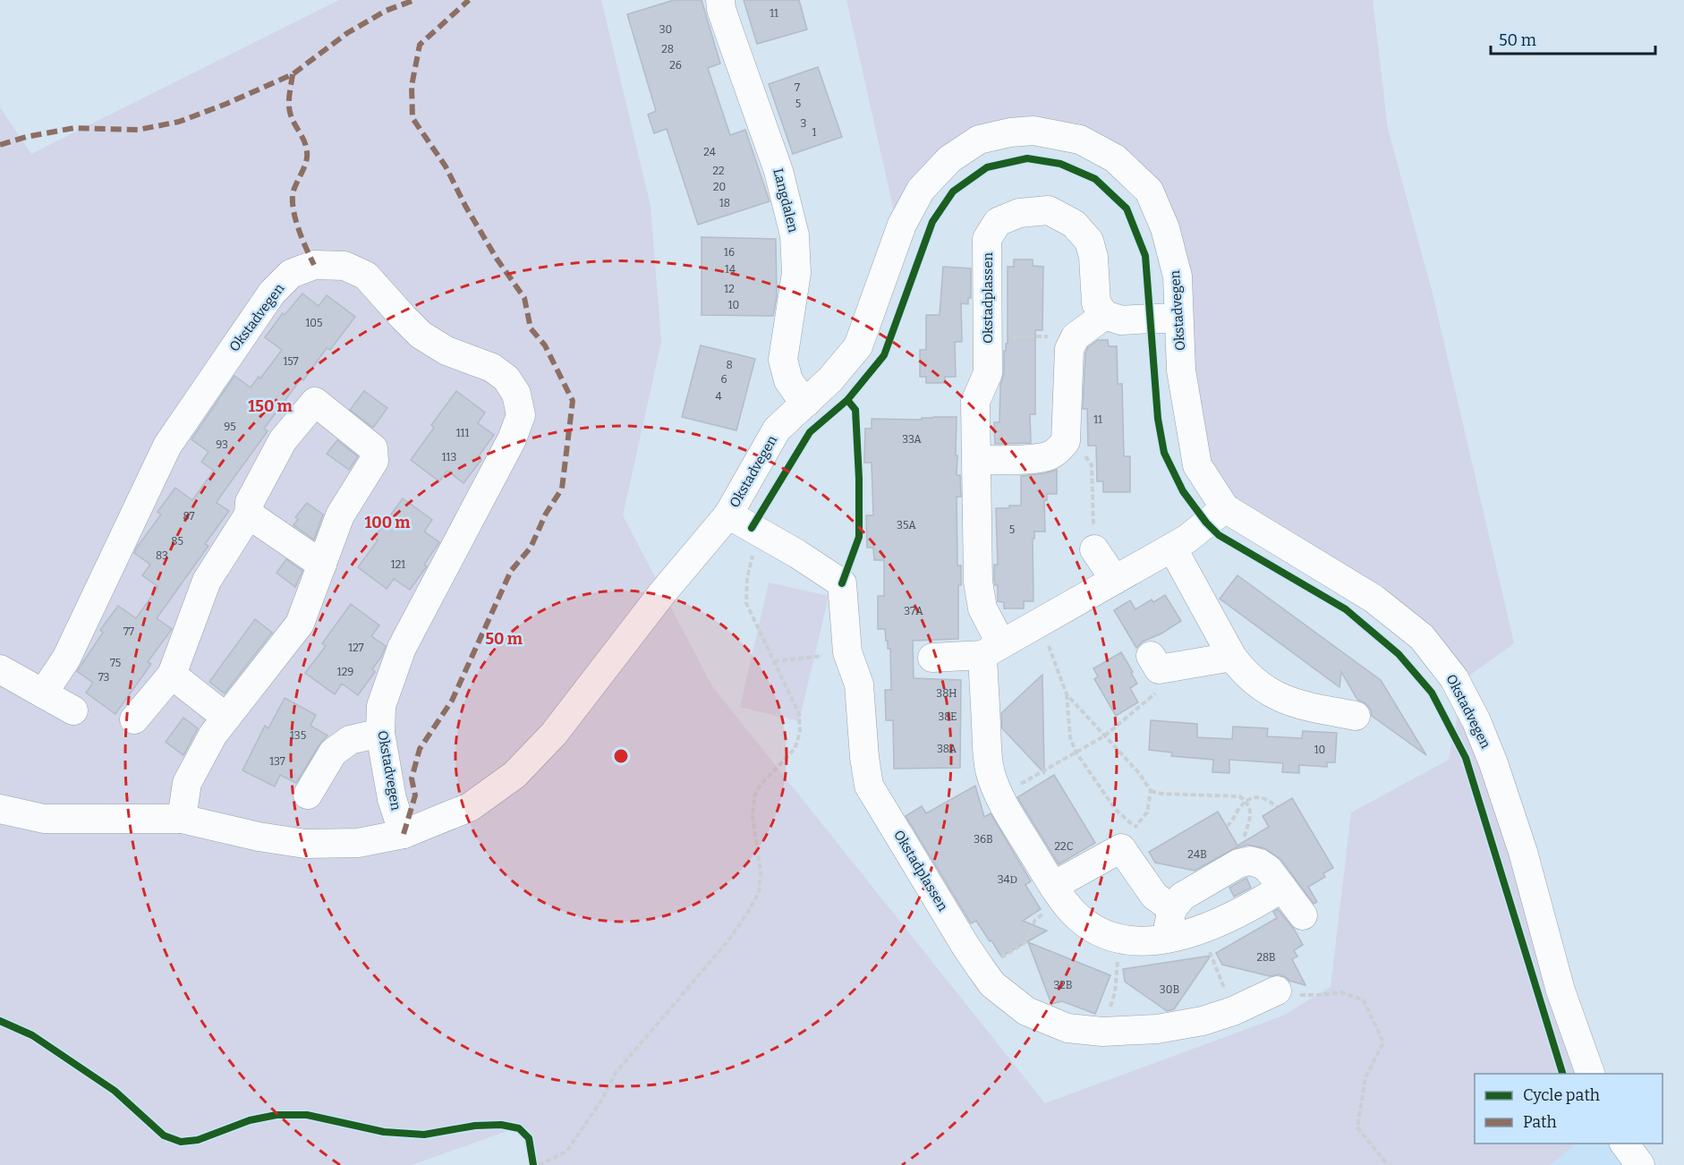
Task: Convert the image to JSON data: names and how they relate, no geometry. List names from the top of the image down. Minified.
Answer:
{"streets":{"street":["Langdalen","Okstadplassen","Okstadvegen"]},"crossings":[["Langdalen","Okstadvegen"],["Okstadplassen","Okstadvegen"]],"house_numbers":["11","30","28","26","7","5","3","1","24","22","20","18","16","14","12","10","105","157","8","6","4","11","95","111","33A","93","113","87","35A","5","85","83","121","37A","77","127","75","129","73","38H","38E","135","38A","10","137","36B","22C","24B","34D","28B","32B","30B"],"legend":["Cycle path","Path"],"scale_bar":"50 m","rings":["150 m","100 m","50 m"]}
